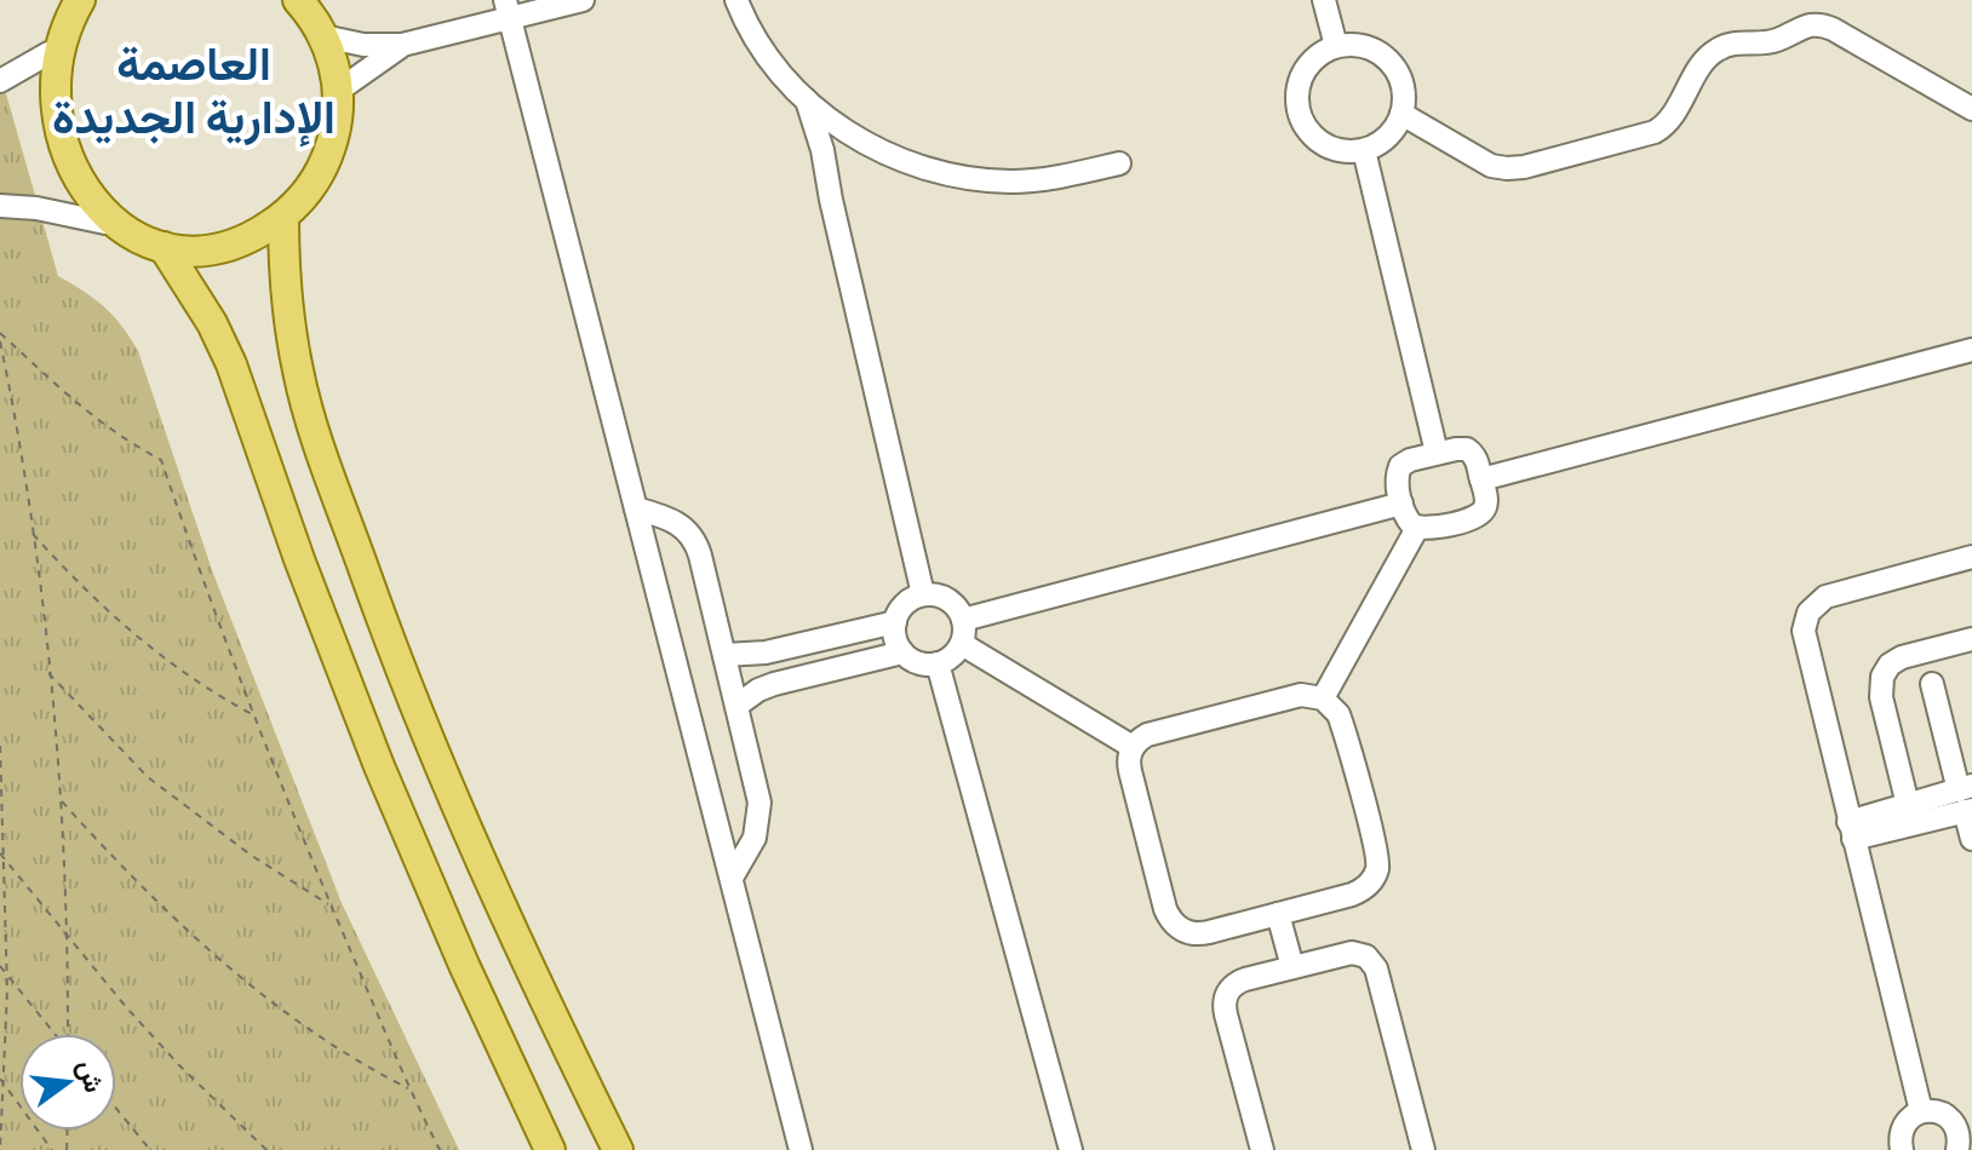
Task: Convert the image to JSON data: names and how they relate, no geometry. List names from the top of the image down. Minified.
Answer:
{"districts":["العاصمة الإدارية الجديدة"],"north":"right"}
